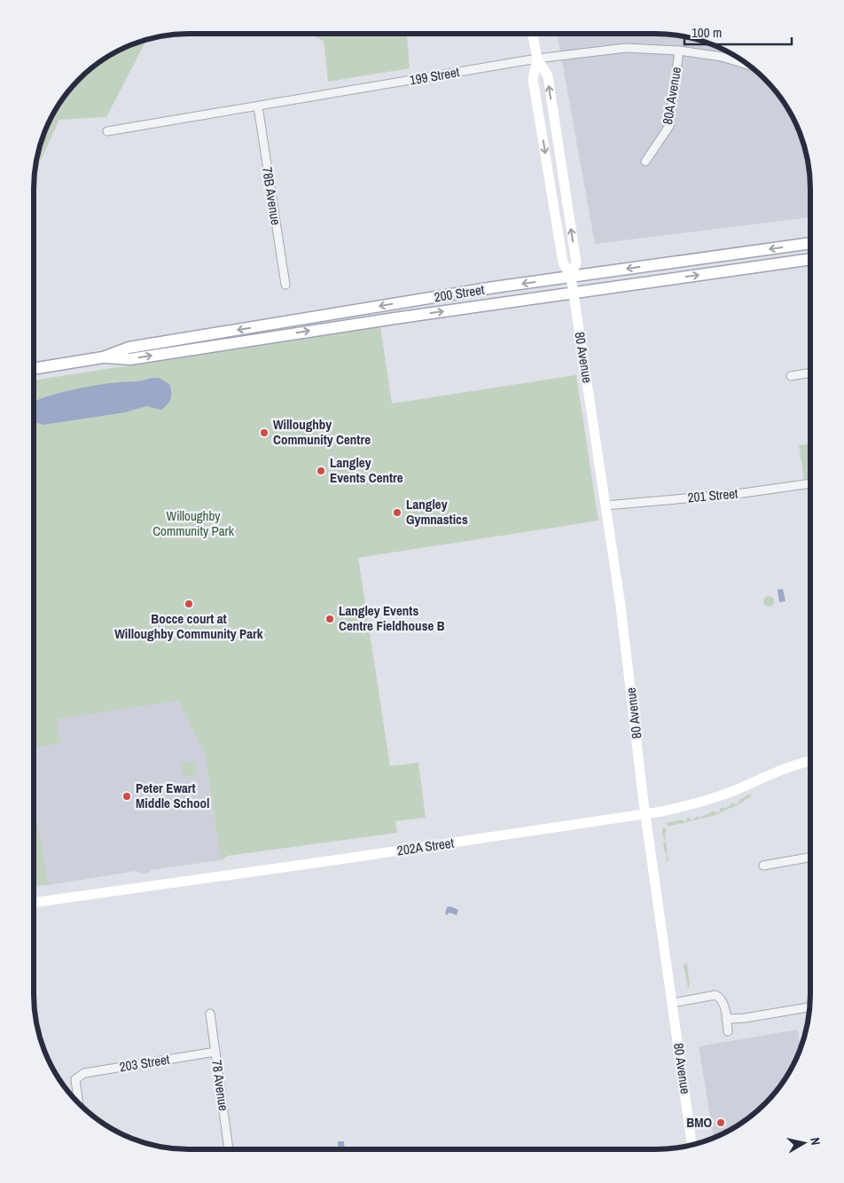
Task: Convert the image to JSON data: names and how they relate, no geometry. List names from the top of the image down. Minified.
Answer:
{"streets":{"main road":["200 Street","80 Avenue","202A Street"],"street":["199 Street","80A Avenue","78B Avenue","201 Street","203 Street","78 Avenue"]},"crossings":[["199 Street","80A Avenue"],["199 Street","78B Avenue"],["199 Street","80 Avenue"],["200 Street","80 Avenue"],["80 Avenue","201 Street"],["80 Avenue","202A Street"],["203 Street","78 Avenue"]],"parks":["Willoughby Community Park"],"places":["Willoughby Community Centre","Langley Events Centre","Langley Gymnastics","Bocce court at Willoughby Community Park","Langley Events Centre Fieldhouse B","Peter Ewart Middle School","BMO"],"scale_bar":"100 m","north":"right"}
